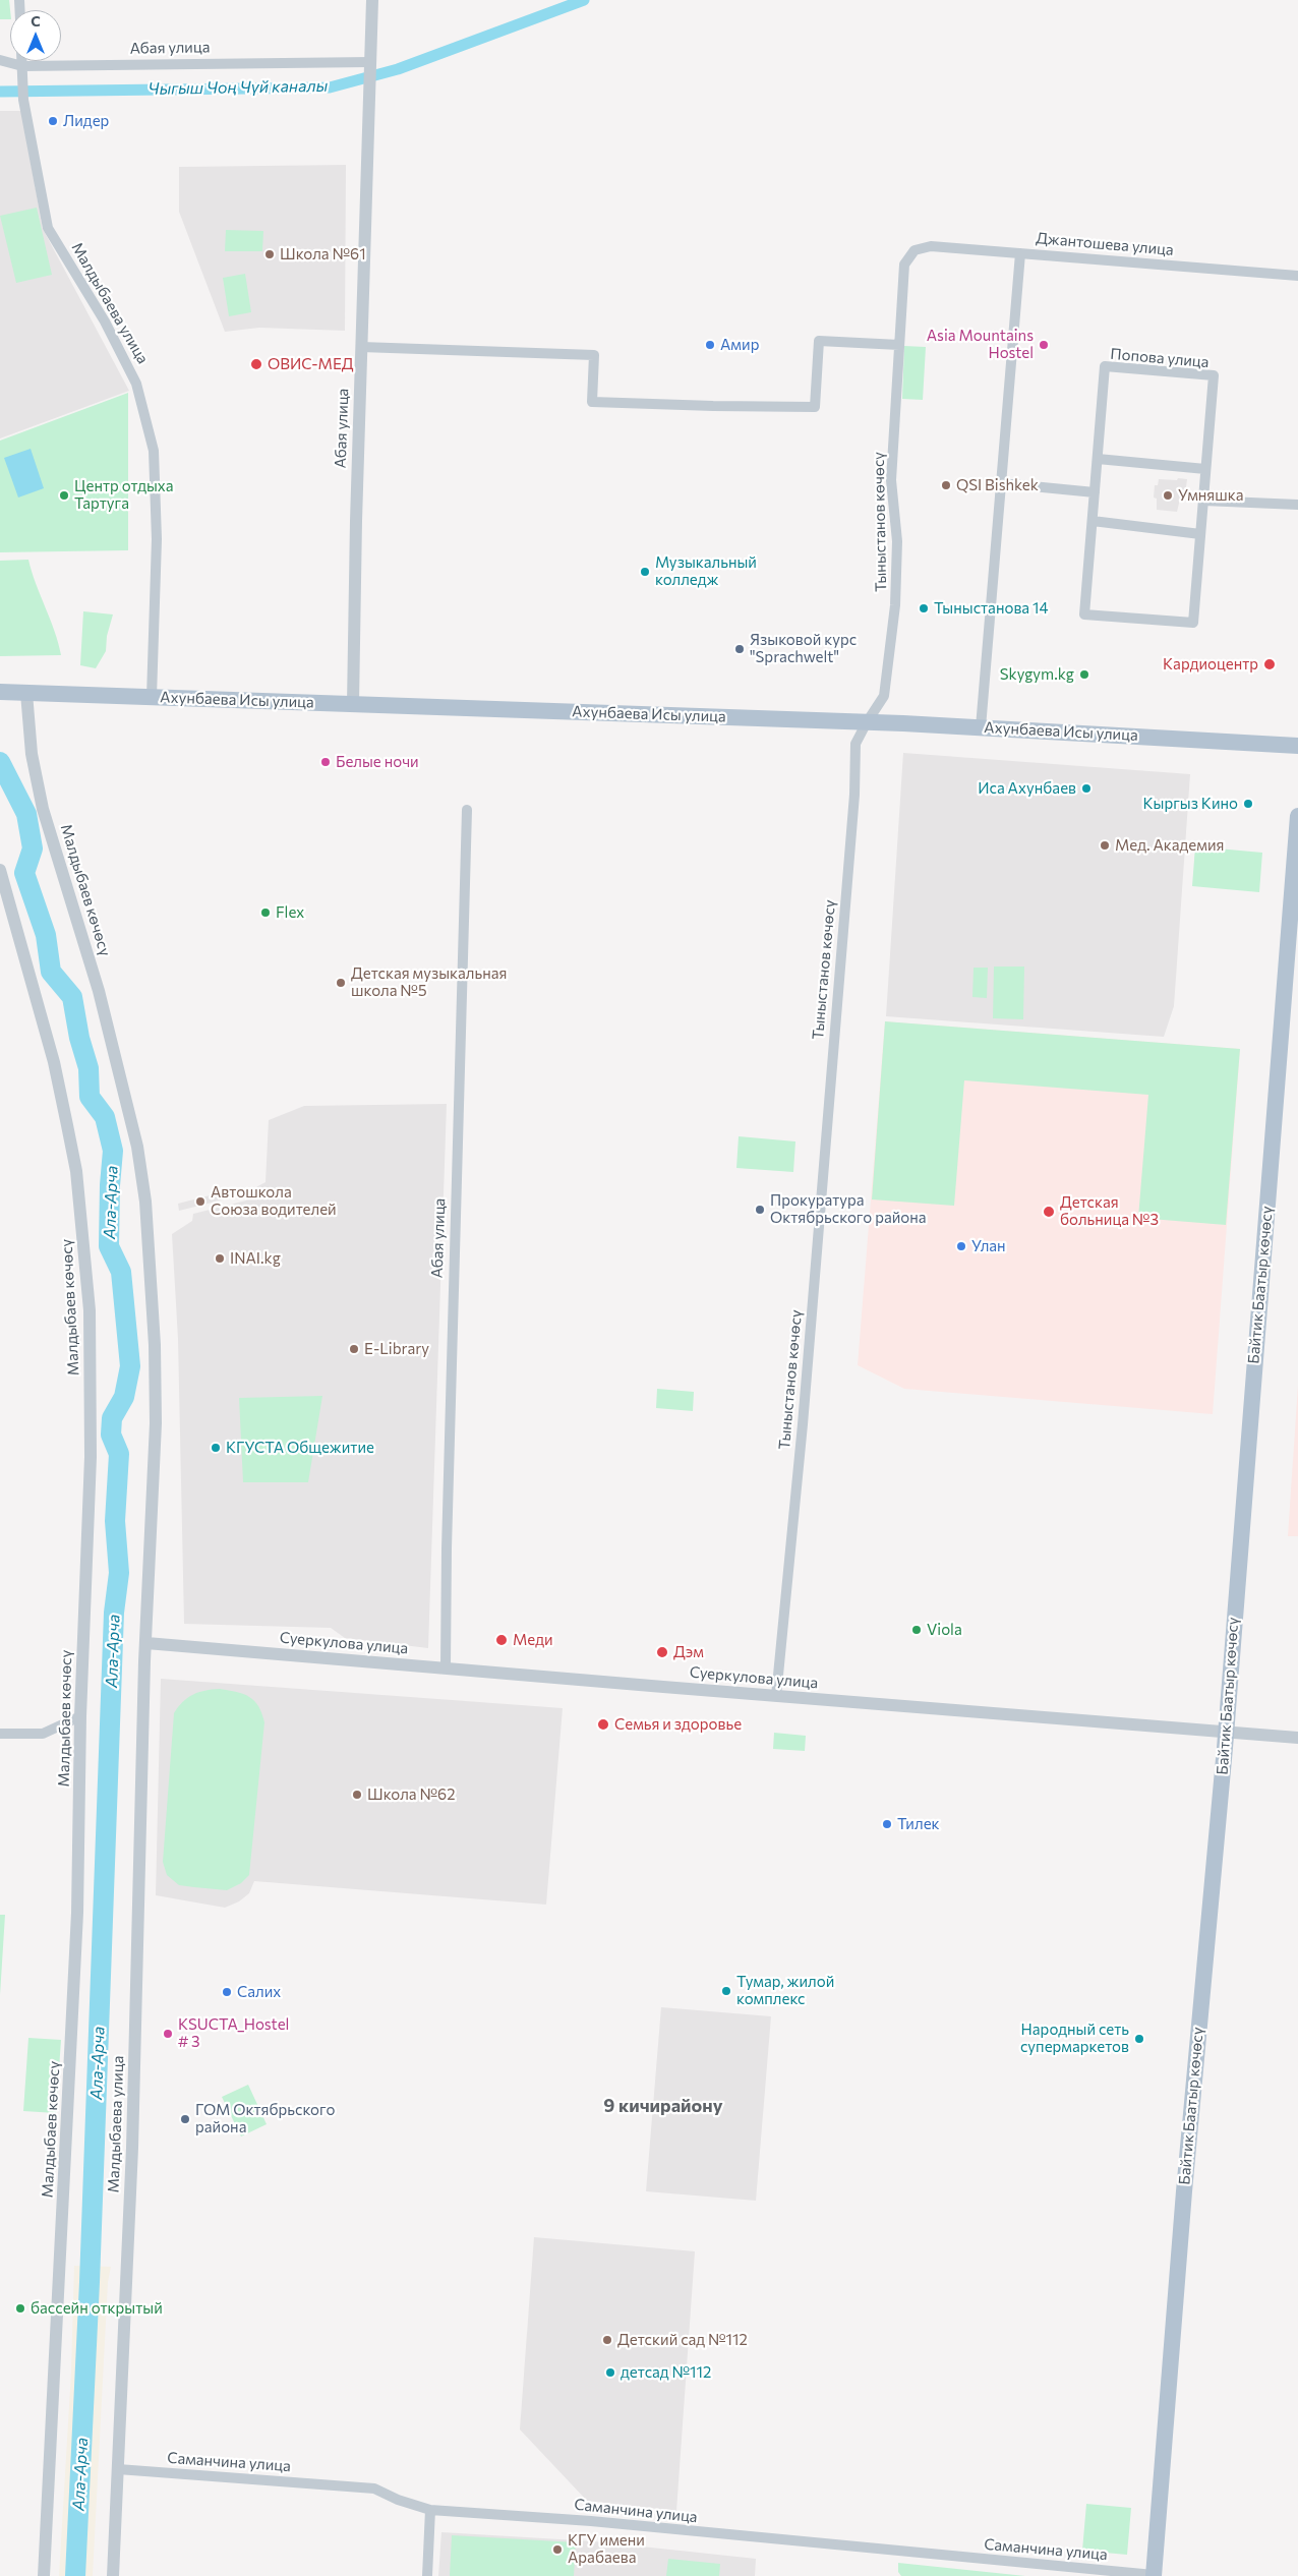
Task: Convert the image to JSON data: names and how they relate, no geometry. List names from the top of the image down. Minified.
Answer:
{"streets":{"main road":["Ахунбаева Исы улица","Байтик Баатыр көчөсү"],"street":["Абая улица","Джантошева улица","Малдыбаева улица","Попова улица","Тыныстанов көчөсү","Малдыбаев көчөсү","Суеркулова улица","Саманчина улица"]},"crossings":[["Абая улица","Малдыбаева улица"],["Абая улица","Ахунбаева Исы улица"],["Абая улица","Суеркулова улица"],["Джантошева улица","Тыныстанов көчөсү"],["Малдыбаева улица","Ахунбаева Исы улица"],["Малдыбаева улица","Малдыбаев көчөсү"],["Малдыбаева улица","Суеркулова улица"],["Малдыбаева улица","Саманчина улица"],["Тыныстанов көчөсү","Ахунбаева Исы улица"],["Тыныстанов көчөсү","Суеркулова улица"],["Ахунбаева Исы улица","Малдыбаев көчөсү"],["Малдыбаев көчөсү","Суеркулова улица"],["Байтик Баатыр көчөсү","Суеркулова улица"],["Байтик Баатыр көчөсү","Саманчина улица"]],"districts":["9 кичирайону"],"water":["Чыгыш Чоң Чүй каналы","Ала-Арча"],"places":["Лидер","Школа №61","Амир","Asia Mountains Hostel","ОВИС-МЕД","QSI Bishkek","Центр отдыха Тартуга","Умняшка","Музыкальный колледж","Тыныстанова 14","Языковой курс \"Sprachwelt\"","Кардиоцентр","Skygym.kg","Белые ночи","Иса Ахунбаев","Кыргыз Кино","Мед. Академия","Flex","Детская музыкальная школа №5","Автошкола Союза водителей","Прокуратура Октябрьского района","Детская больница №3","Улан","INAI.kg","E-Library","КГУСТА Общежитие","Viola","Меди","Дэм","Семья и здоровье","Школа №62","Тилек","Тумар, жилой комплекс","Салих","KSUCTA_Hostel # 3","Народный сеть супермаркетов","ГОМ Октябрьского района","бассейн открытый","Детский сад №112","детсад №112","КГУ имени Арабаева"],"north":"top"}
